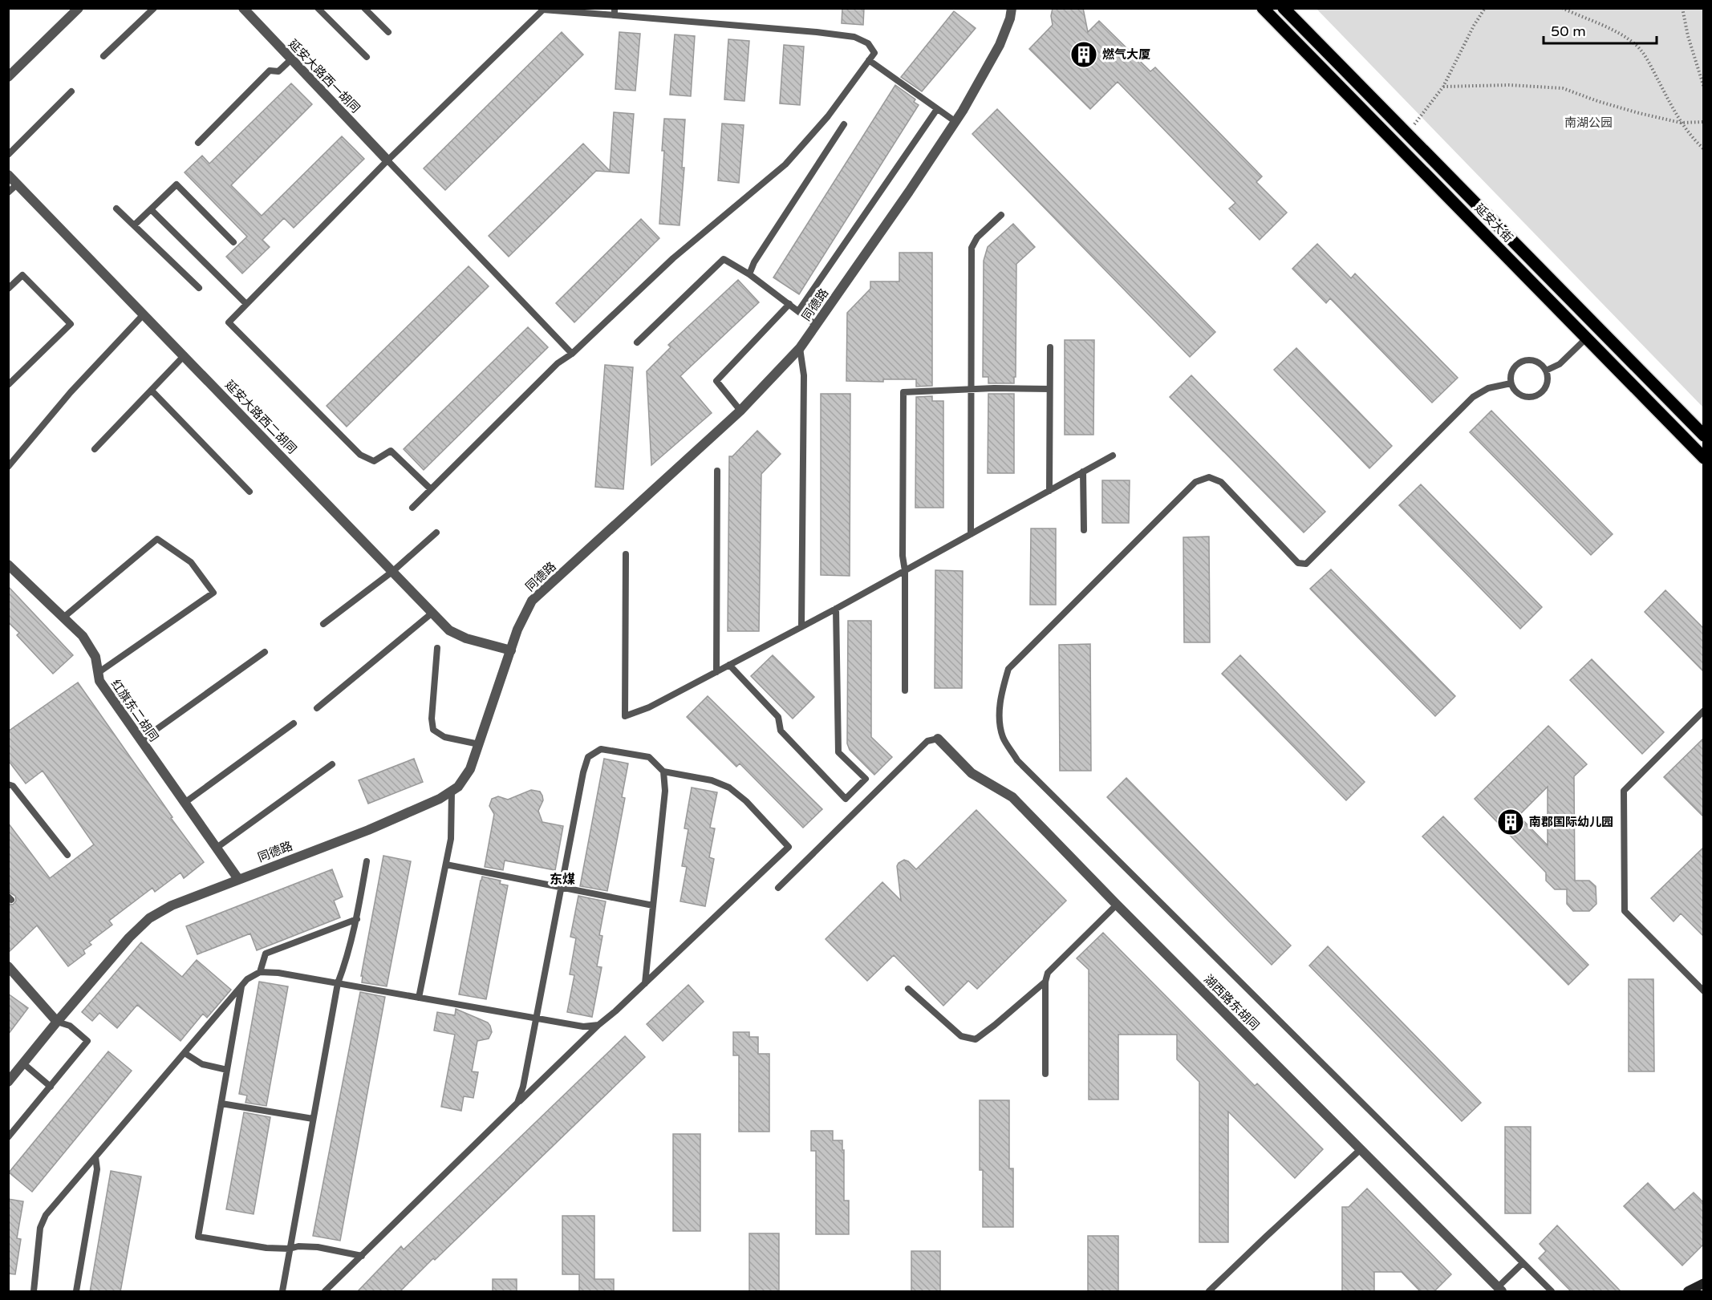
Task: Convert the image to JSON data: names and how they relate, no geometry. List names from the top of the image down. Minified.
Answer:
{"streets":{"main road":["延安大街"],"street":["延安大路西一胡同","同德路","延安大路西二胡同","红旗东二胡同","湖西路东胡同"]},"crossings":[["同德路","延安大路西二胡同"],["同德路","红旗东二胡同"]],"districts":["东煤"],"parks":["南湖公园"],"places":{"building":["燃气大厦","南郡国际幼儿园"]},"scale_bar":"50 m"}
